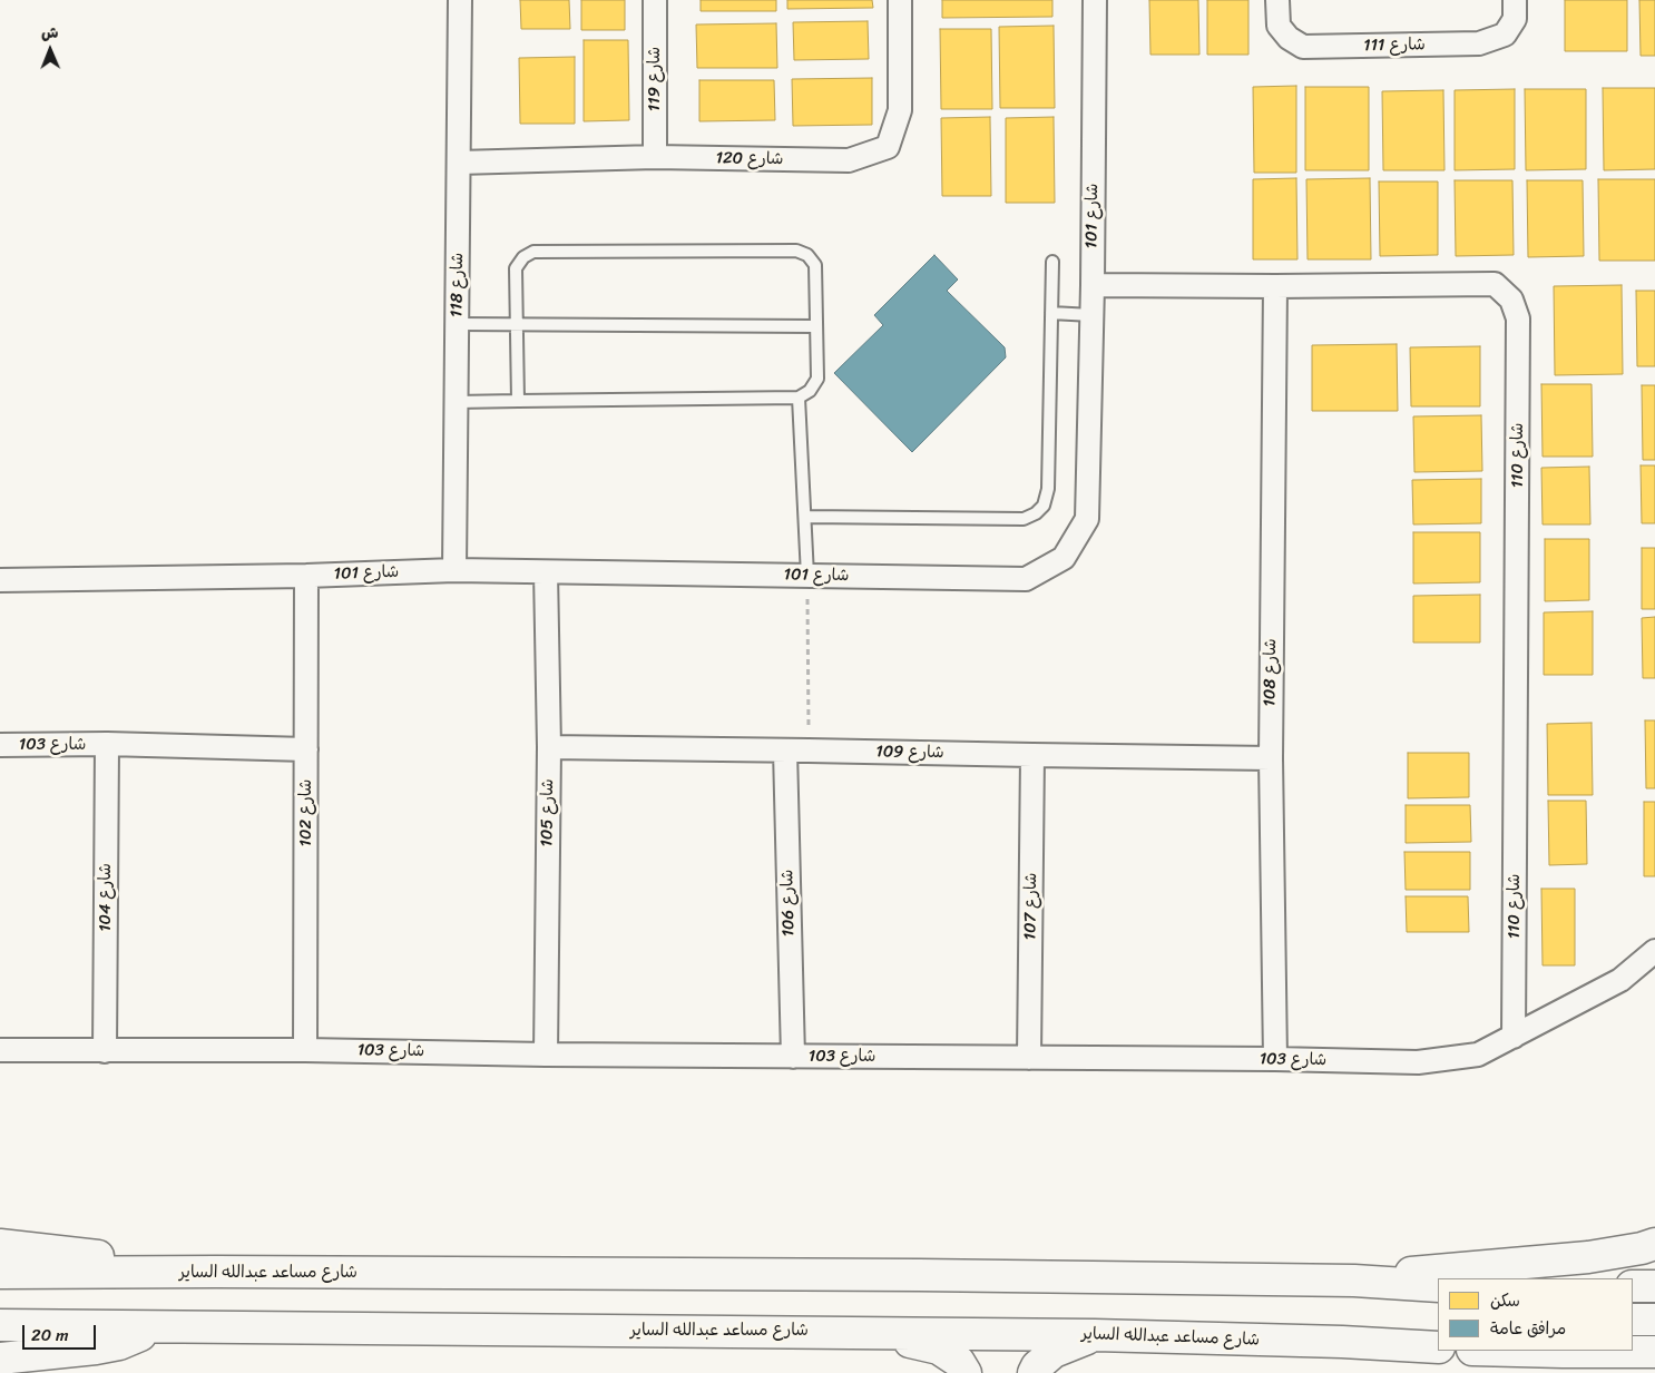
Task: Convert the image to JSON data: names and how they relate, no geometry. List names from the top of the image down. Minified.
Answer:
{"streets":{"street":["شارع 111","شارع 119","شارع 120","شارع 101","شارع 118","شارع 110","شارع 108","شارع 103","شارع 109","شارع 102","شارع 105","شارع 104","شارع 106","شارع 107","شارع مساعد عبدالله الساير"]},"crossings":[["شارع 119","شارع 120"],["شارع 120","شارع 118"],["شارع 101","شارع 118"],["شارع 101","شارع 110"],["شارع 101","شارع 102"],["شارع 101","شارع 105"],["شارع 110","شارع 108"],["شارع 110","شارع 103"],["شارع 108","شارع 103"],["شارع 108","شارع 109"],["شارع 103","شارع 102"],["شارع 103","شارع 105"],["شارع 103","شارع 104"],["شارع 103","شارع 106"],["شارع 103","شارع 107"],["شارع 109","شارع 105"],["شارع 109","شارع 106"],["شارع 109","شارع 107"]],"legend":["سكن","مرافق عامة"],"scale_bar":"20 m","north":"top"}
